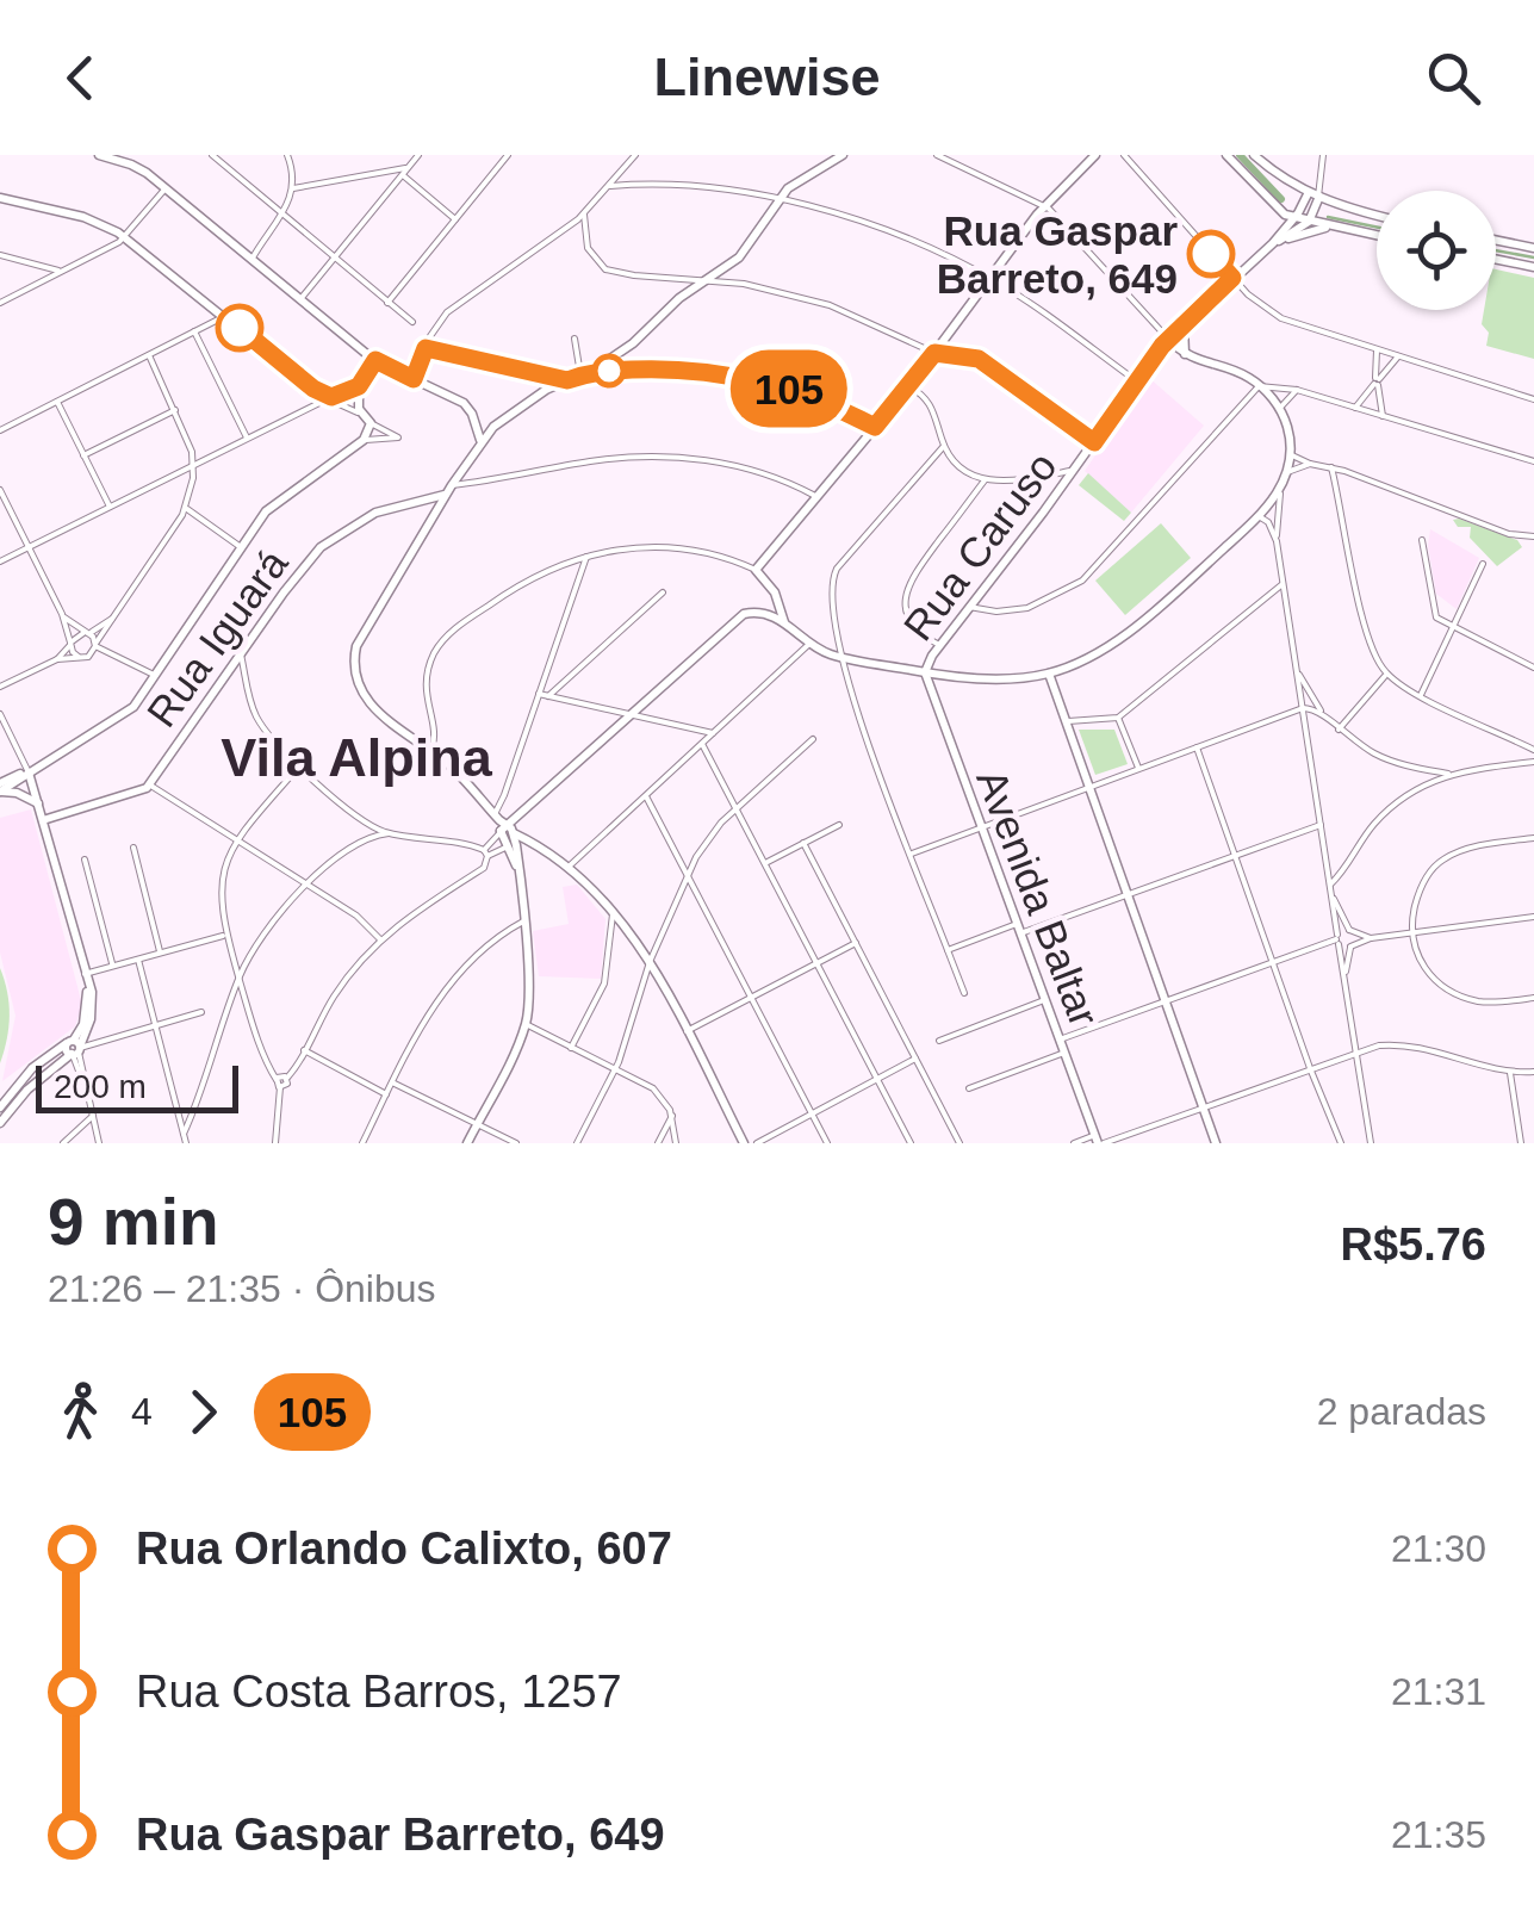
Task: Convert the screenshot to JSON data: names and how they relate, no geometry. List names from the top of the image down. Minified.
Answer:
{"streets":{"street":["Rua Caruso","Rua Iguará","Avenida Baltar"]},"crossings":[["Rua Caruso","Avenida Baltar"]],"districts":["Vila Alpina"],"places":["Rua Gaspar Barreto, 649"],"lines":["bus line 105"],"scale_bar":"200 m","page":{"header":"Linewise","on_map":"105","scale":"200 m","heading":["9 min","21:26 – 21:35 · Ônibus","R$5.76"],"legs":["4","105","2 paradas"],"list":[{"name":"Rua Orlando Calixto, 607","value":"21:30"},{"name":"Rua Costa Barros, 1257","value":"21:31"},{"name":"Rua Gaspar Barreto, 649","value":"21:35"}]}}
